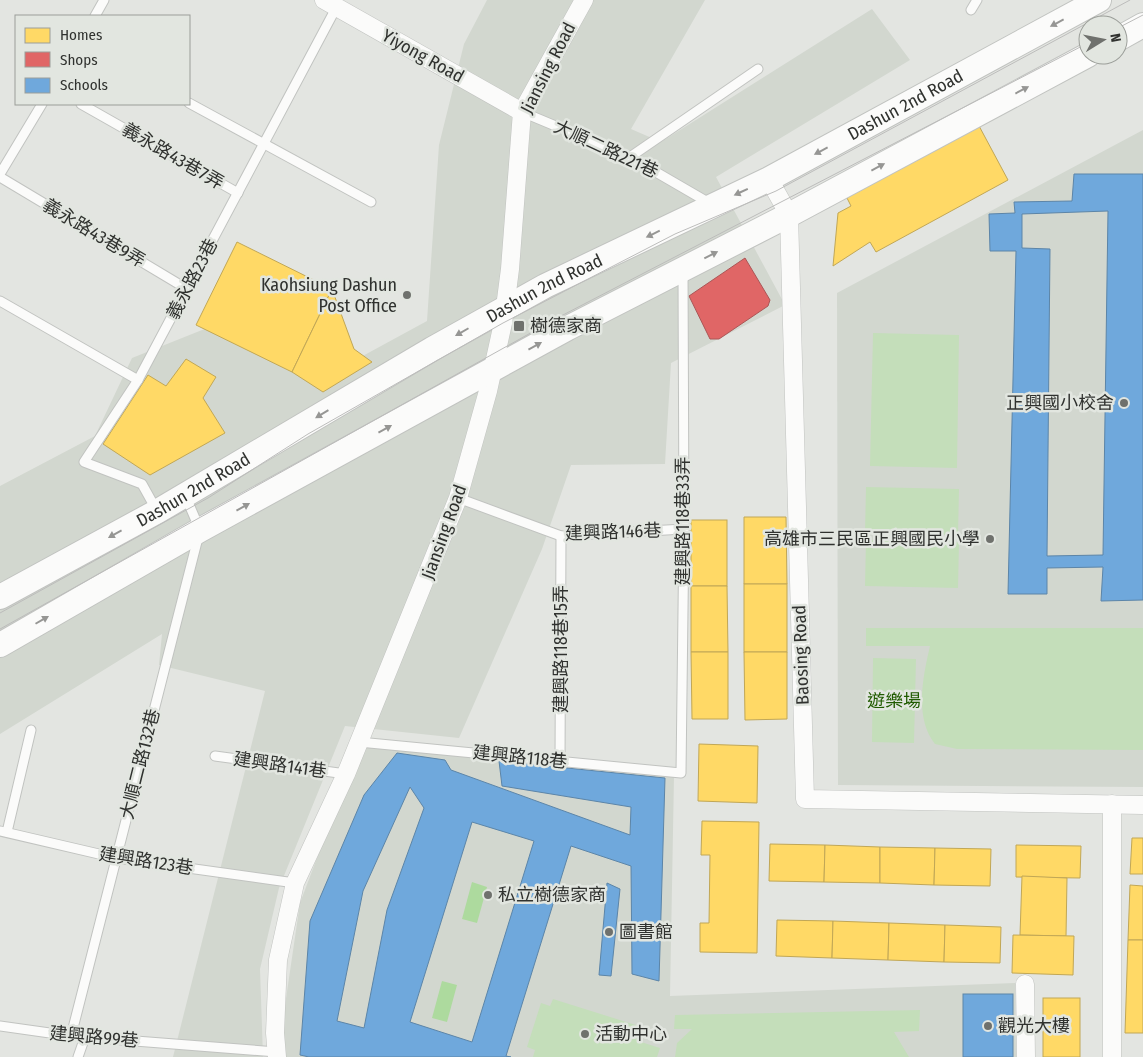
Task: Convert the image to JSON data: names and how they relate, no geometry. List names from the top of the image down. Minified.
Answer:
{"streets":{"street":["Yiyong Road","Jiansing Road","Dashun 2nd Road","Baosing Road"],"lane":["大順二路221巷","義永路43巷7弄","義永路43巷9弄","義永路23巷","建興路118巷33弄","建興路146巷","建興路118巷15弄","建興路118巷","大順二路132巷","建興路141巷","建興路123巷","建興路99巷"]},"crossings":[["Yiyong Road","Jiansing Road"],["Yiyong Road","大順二路221巷"],["Yiyong Road","義永路23巷"],["Jiansing Road","Dashun 2nd Road"],["Jiansing Road","大順二路221巷"],["Jiansing Road","建興路146巷"],["Jiansing Road","建興路118巷"],["Jiansing Road","建興路141巷"],["Jiansing Road","建興路123巷"],["Jiansing Road","建興路99巷"],["Dashun 2nd Road","大順二路221巷"],["Dashun 2nd Road","義永路23巷"],["Dashun 2nd Road","Baosing Road"],["義永路43巷7弄","義永路23巷"],["義永路43巷9弄","義永路23巷"],["建興路118巷33弄","建興路146巷"],["建興路118巷33弄","建興路118巷"],["建興路146巷","建興路118巷15弄"],["建興路118巷15弄","建興路118巷"],["大順二路132巷","建興路123巷"],["大順二路132巷","建興路99巷"]],"parks":["遊樂場"],"places":{"other":["Kaohsiung Dashun Post Office","正興國小校舍","高雄市三民區正興國民小學","私立樹德家商","圖書館","觀光大樓","活動中心"],"transit":["樹德家商"]},"legend":["Homes","Shops","Schools"],"north":"right"}
